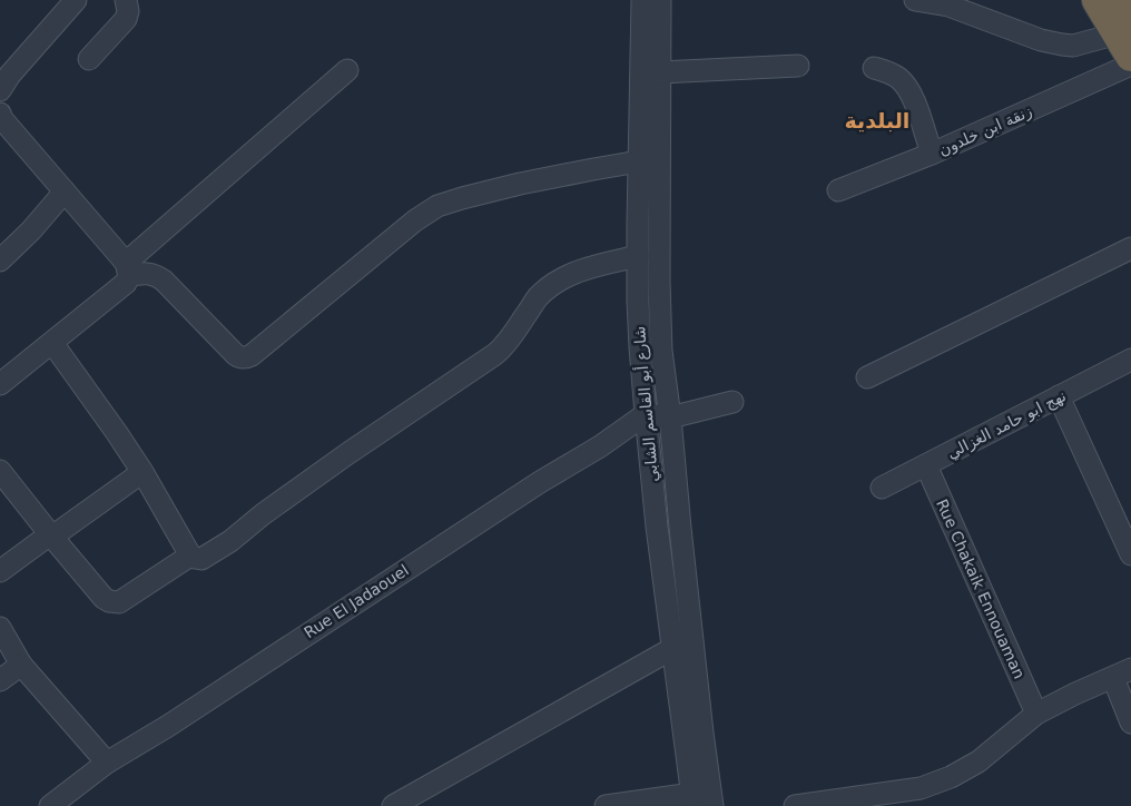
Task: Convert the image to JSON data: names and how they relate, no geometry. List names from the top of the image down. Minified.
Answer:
{"streets":{"street":["زنقة ابن خلدون","شارع أبو القاسم الشابي","نهج ابو حامد الغزالي","Rue Chakaik Ennouaman","Rue El Jadaouel"]},"crossings":[["شارع أبو القاسم الشابي","Rue El Jadaouel"],["نهج ابو حامد الغزالي","Rue Chakaik Ennouaman"]],"districts":["البلدية"]}
